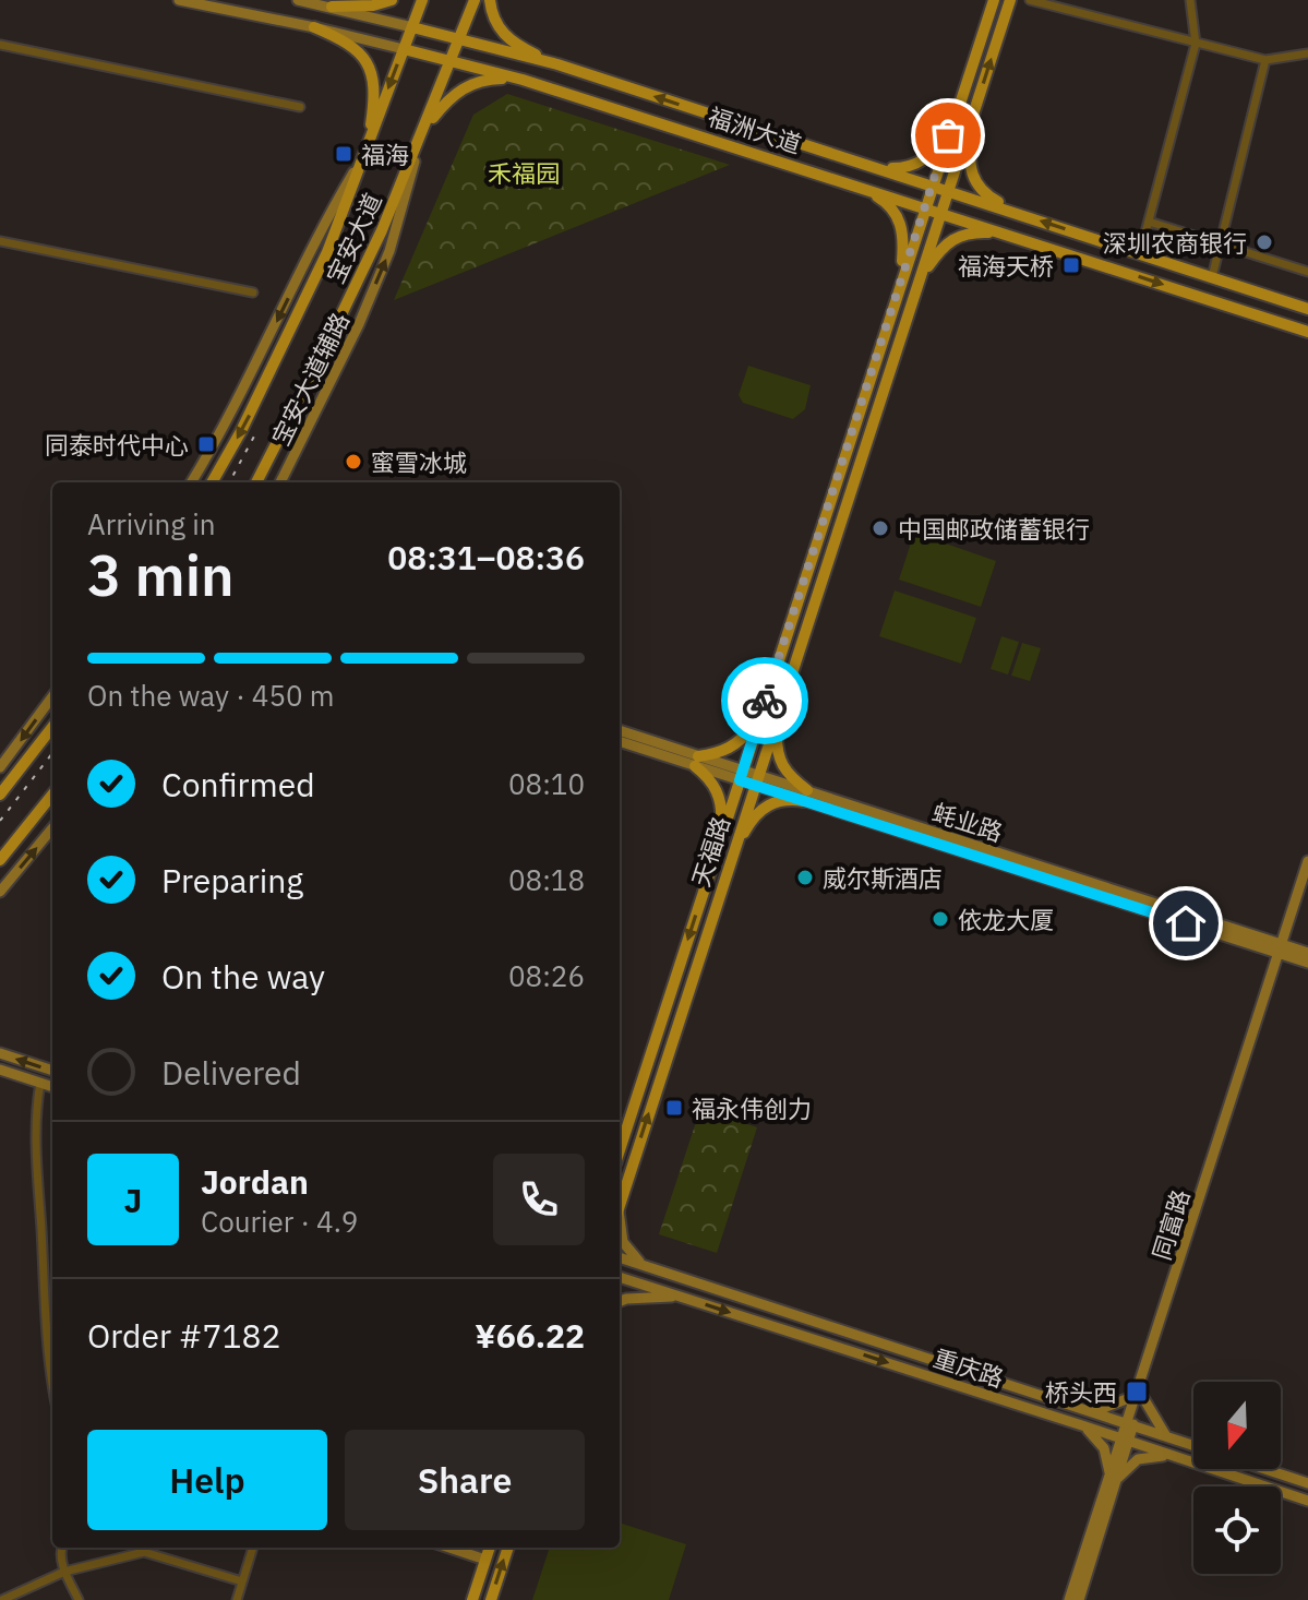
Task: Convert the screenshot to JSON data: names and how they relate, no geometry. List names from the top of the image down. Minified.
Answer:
{"streets":{"main road":["福洲大道","宝安大道","宝安大道辅路","蚝业路","天福路","同富路","重庆路"]},"crossings":[["福洲大道","宝安大道"],["福洲大道","天福路"],["宝安大道","宝安大道辅路"],["蚝业路","天福路"],["蚝业路","同富路"],["同富路","重庆路"]],"parks":["禾福园"],"places":{"transit":["福海","福海天桥","同泰时代中心","福永伟创力","桥头西"],"other":["深圳农商银行","蜜雪冰城","中国邮政储蓄银行","威尔斯酒店","依龙大厦"]},"north":"bottom","page":{"heading":["3 min","Arriving in","08:31–08:36"],"panel":["Jordan","Courier · 4.9","Order #7182","¥66.22"],"bar":"On the way · 450 m","list":[["Confirmed","08:10"],["Preparing","08:18"],["On the way","08:26"],"Delivered"],"round":"J","buttons":["Help","Share"]}}
